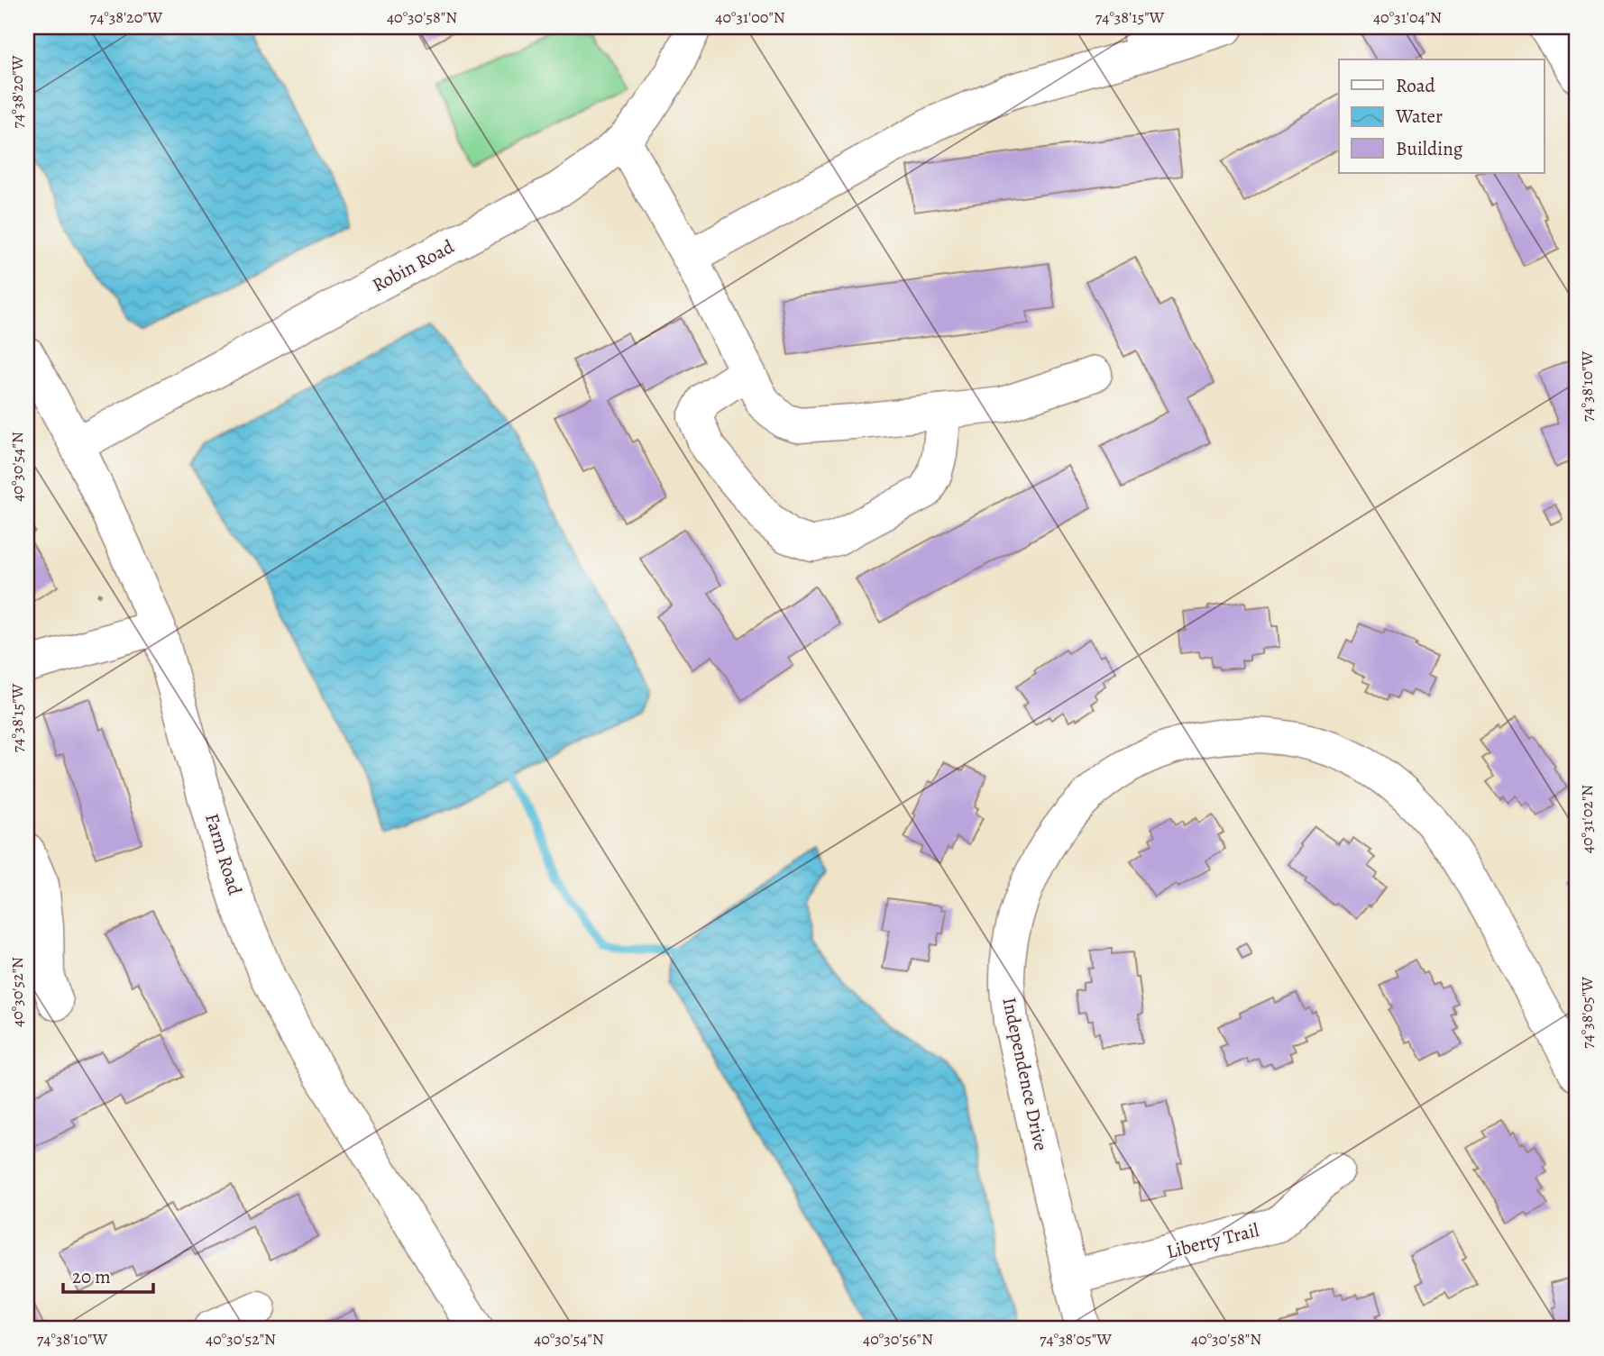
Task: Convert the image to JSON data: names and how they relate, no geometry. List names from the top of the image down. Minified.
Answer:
{"streets":{"street":["Robin Road","Farm Road","Independence Drive","Liberty Trail"]},"crossings":[["Robin Road","Farm Road"],["Independence Drive","Liberty Trail"]],"legend":["Road","Water","Building"],"scale_bar":"20 m","coordinates":["74°38'20\"W","40°30'58\"N","40°31'00\"N","74°38'15\"W","40°31'04\"N","74°38'10\"W","40°30'54\"N","40°31'02\"N","40°30'52\"N","74°38'05\"W","40°30'56\"N"]}
